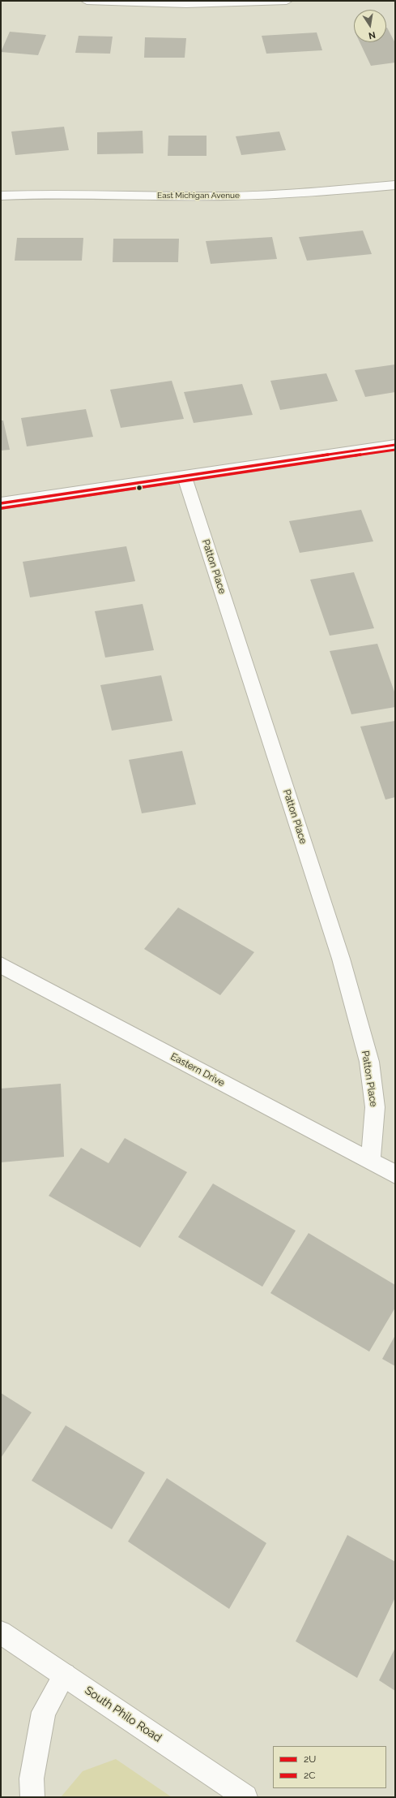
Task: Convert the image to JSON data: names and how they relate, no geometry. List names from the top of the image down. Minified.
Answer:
{"streets":{"street":["East Michigan Avenue","Patton Place","Eastern Drive","South Philo Road"]},"crossings":[["Patton Place","Eastern Drive"]],"lines":["transit line 2U","transit line 2C"],"legend":["2U","2C"],"north":"bottom"}
